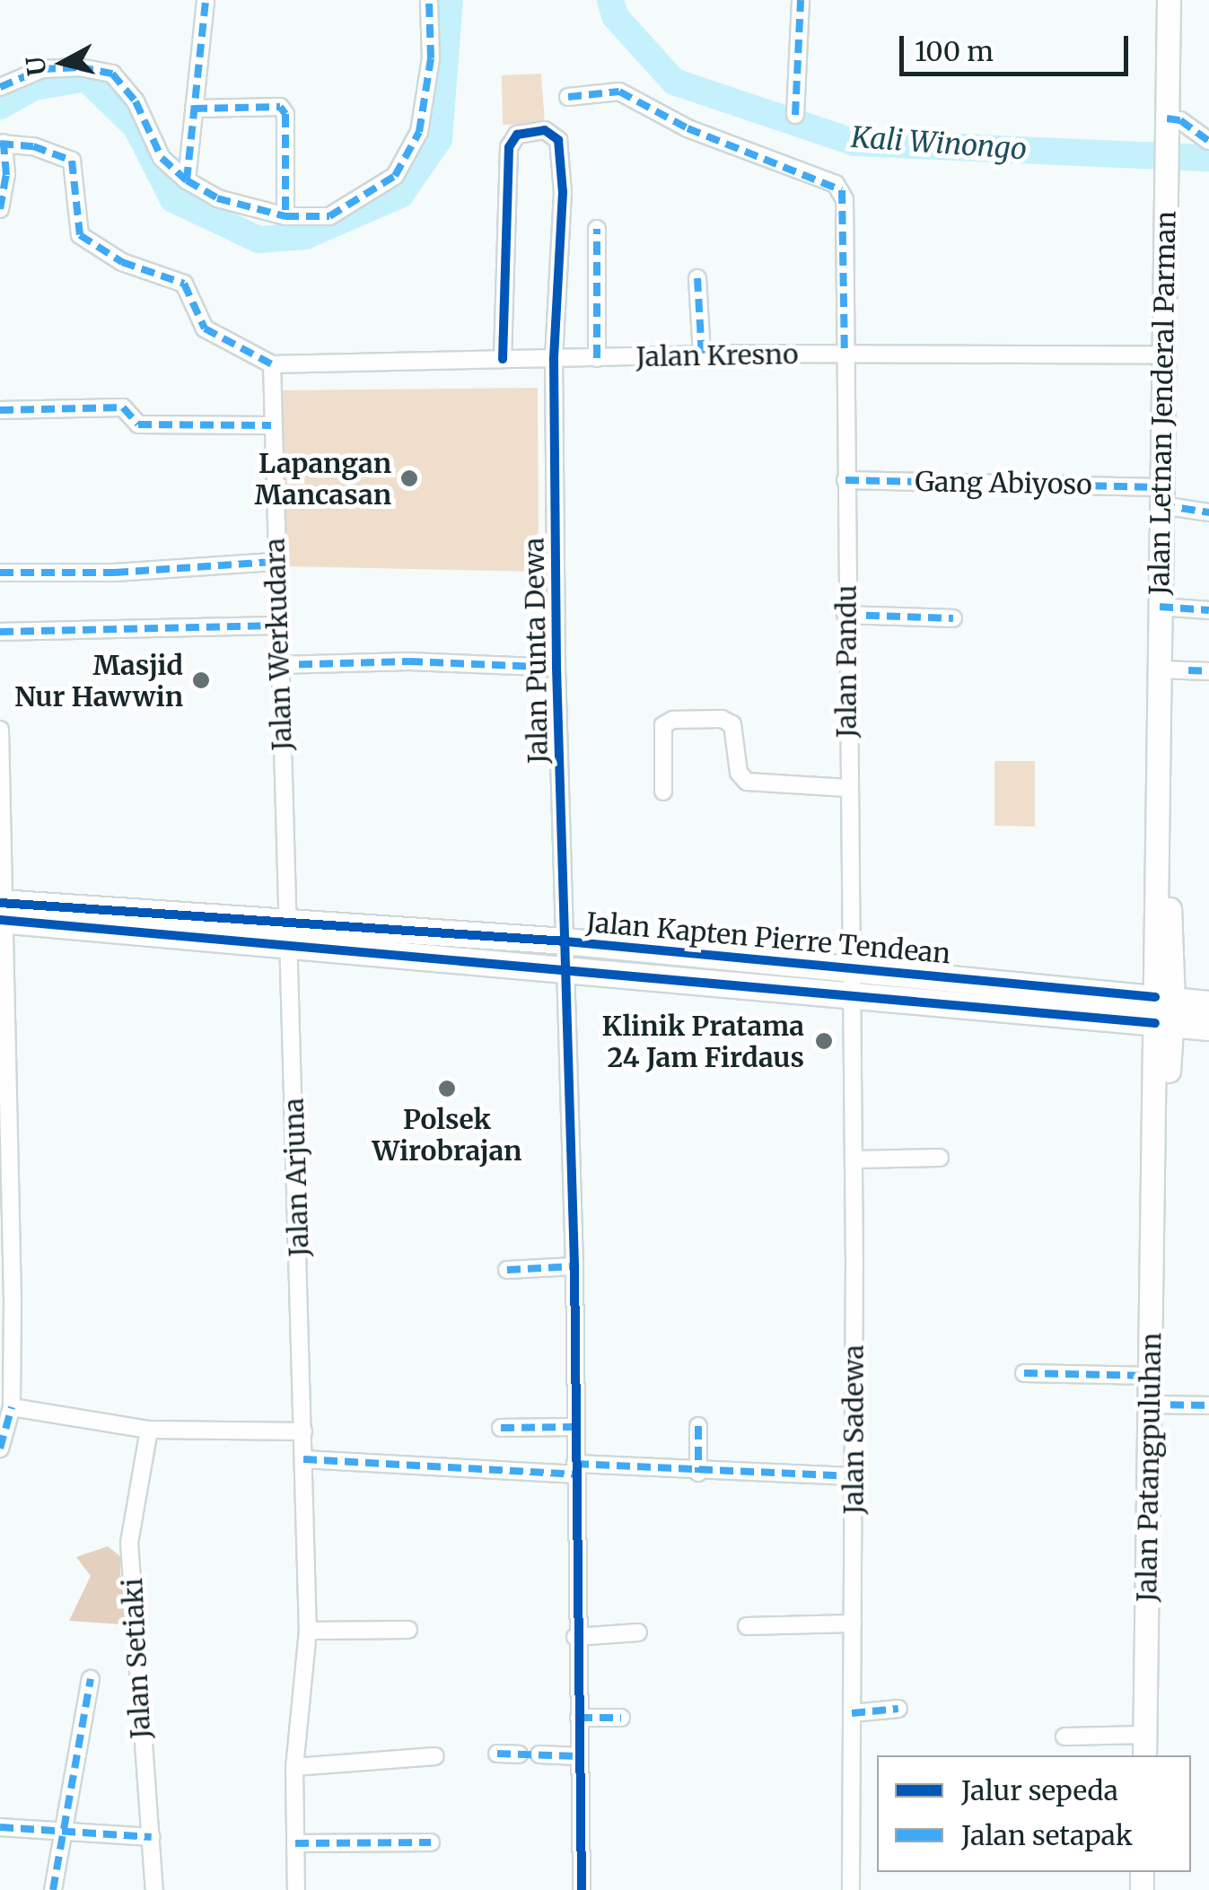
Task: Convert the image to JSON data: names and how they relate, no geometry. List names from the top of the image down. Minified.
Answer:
{"streets":{"main road":["Jalan Kapten Pierre Tendean"],"street":["Jalan Kresno","Jalan Letnan Jenderal Parman","Gang Abiyoso","Jalan Werkudara","Jalan Punta Dewa","Jalan Pandu","Jalan Arjuna","Jalan Sadewa","Jalan Patangpuluhan","Jalan Setiaki"]},"crossings":[["Jalan Kresno","Jalan Letnan Jenderal Parman"],["Jalan Kresno","Jalan Werkudara"],["Jalan Kresno","Jalan Punta Dewa"],["Jalan Kresno","Jalan Pandu"],["Jalan Letnan Jenderal Parman","Gang Abiyoso"],["Jalan Letnan Jenderal Parman","Jalan Kapten Pierre Tendean"],["Jalan Letnan Jenderal Parman","Jalan Patangpuluhan"],["Gang Abiyoso","Jalan Pandu"],["Jalan Werkudara","Jalan Kapten Pierre Tendean"],["Jalan Werkudara","Jalan Arjuna"],["Jalan Punta Dewa","Jalan Kapten Pierre Tendean"],["Jalan Pandu","Jalan Kapten Pierre Tendean"],["Jalan Pandu","Jalan Sadewa"],["Jalan Kapten Pierre Tendean","Jalan Arjuna"],["Jalan Kapten Pierre Tendean","Jalan Sadewa"],["Jalan Kapten Pierre Tendean","Jalan Patangpuluhan"]],"water":["Kali Winongo"],"places":["Lapangan Mancasan","Masjid Nur Hawwin","Klinik Pratama 24 Jam Firdaus","Polsek Wirobrajan"],"legend":["Jalur sepeda","Jalan setapak"],"scale_bar":"100 m","north":"left"}
